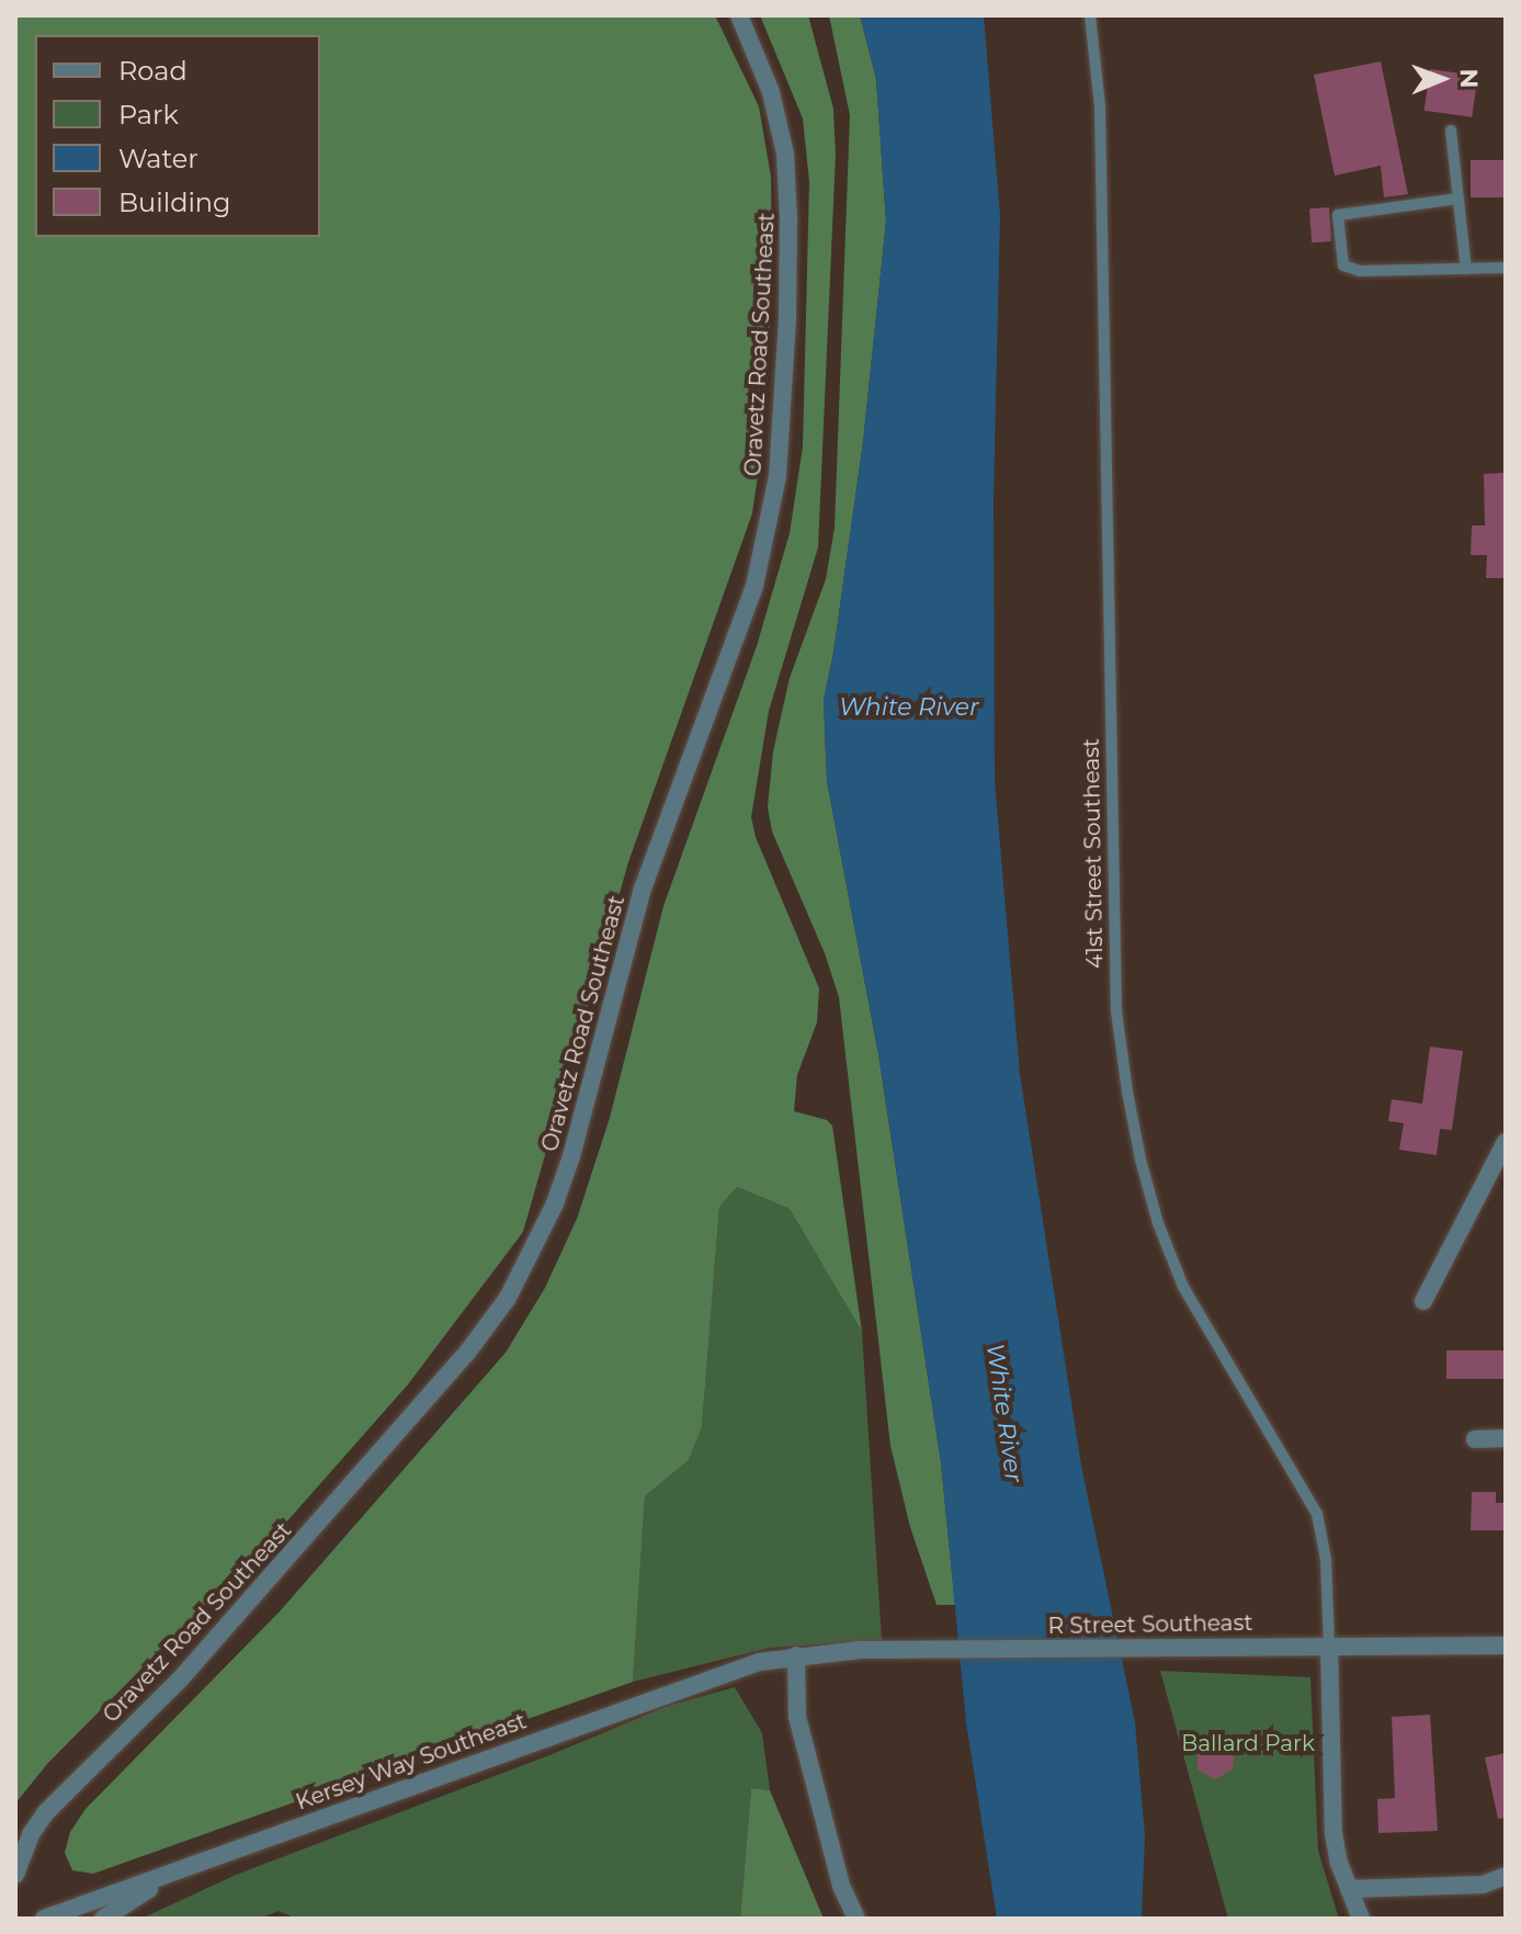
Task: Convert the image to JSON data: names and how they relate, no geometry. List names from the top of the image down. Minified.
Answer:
{"streets":{"street":["Oravetz Road Southeast","R Street Southeast","Kersey Way Southeast"],"lane":["41st Street Southeast"]},"crossings":[["41st Street Southeast","R Street Southeast"],["R Street Southeast","Kersey Way Southeast"]],"water":["White River"],"parks":["Ballard Park"],"legend":["Road","Park","Water","Building"],"north":"right"}
